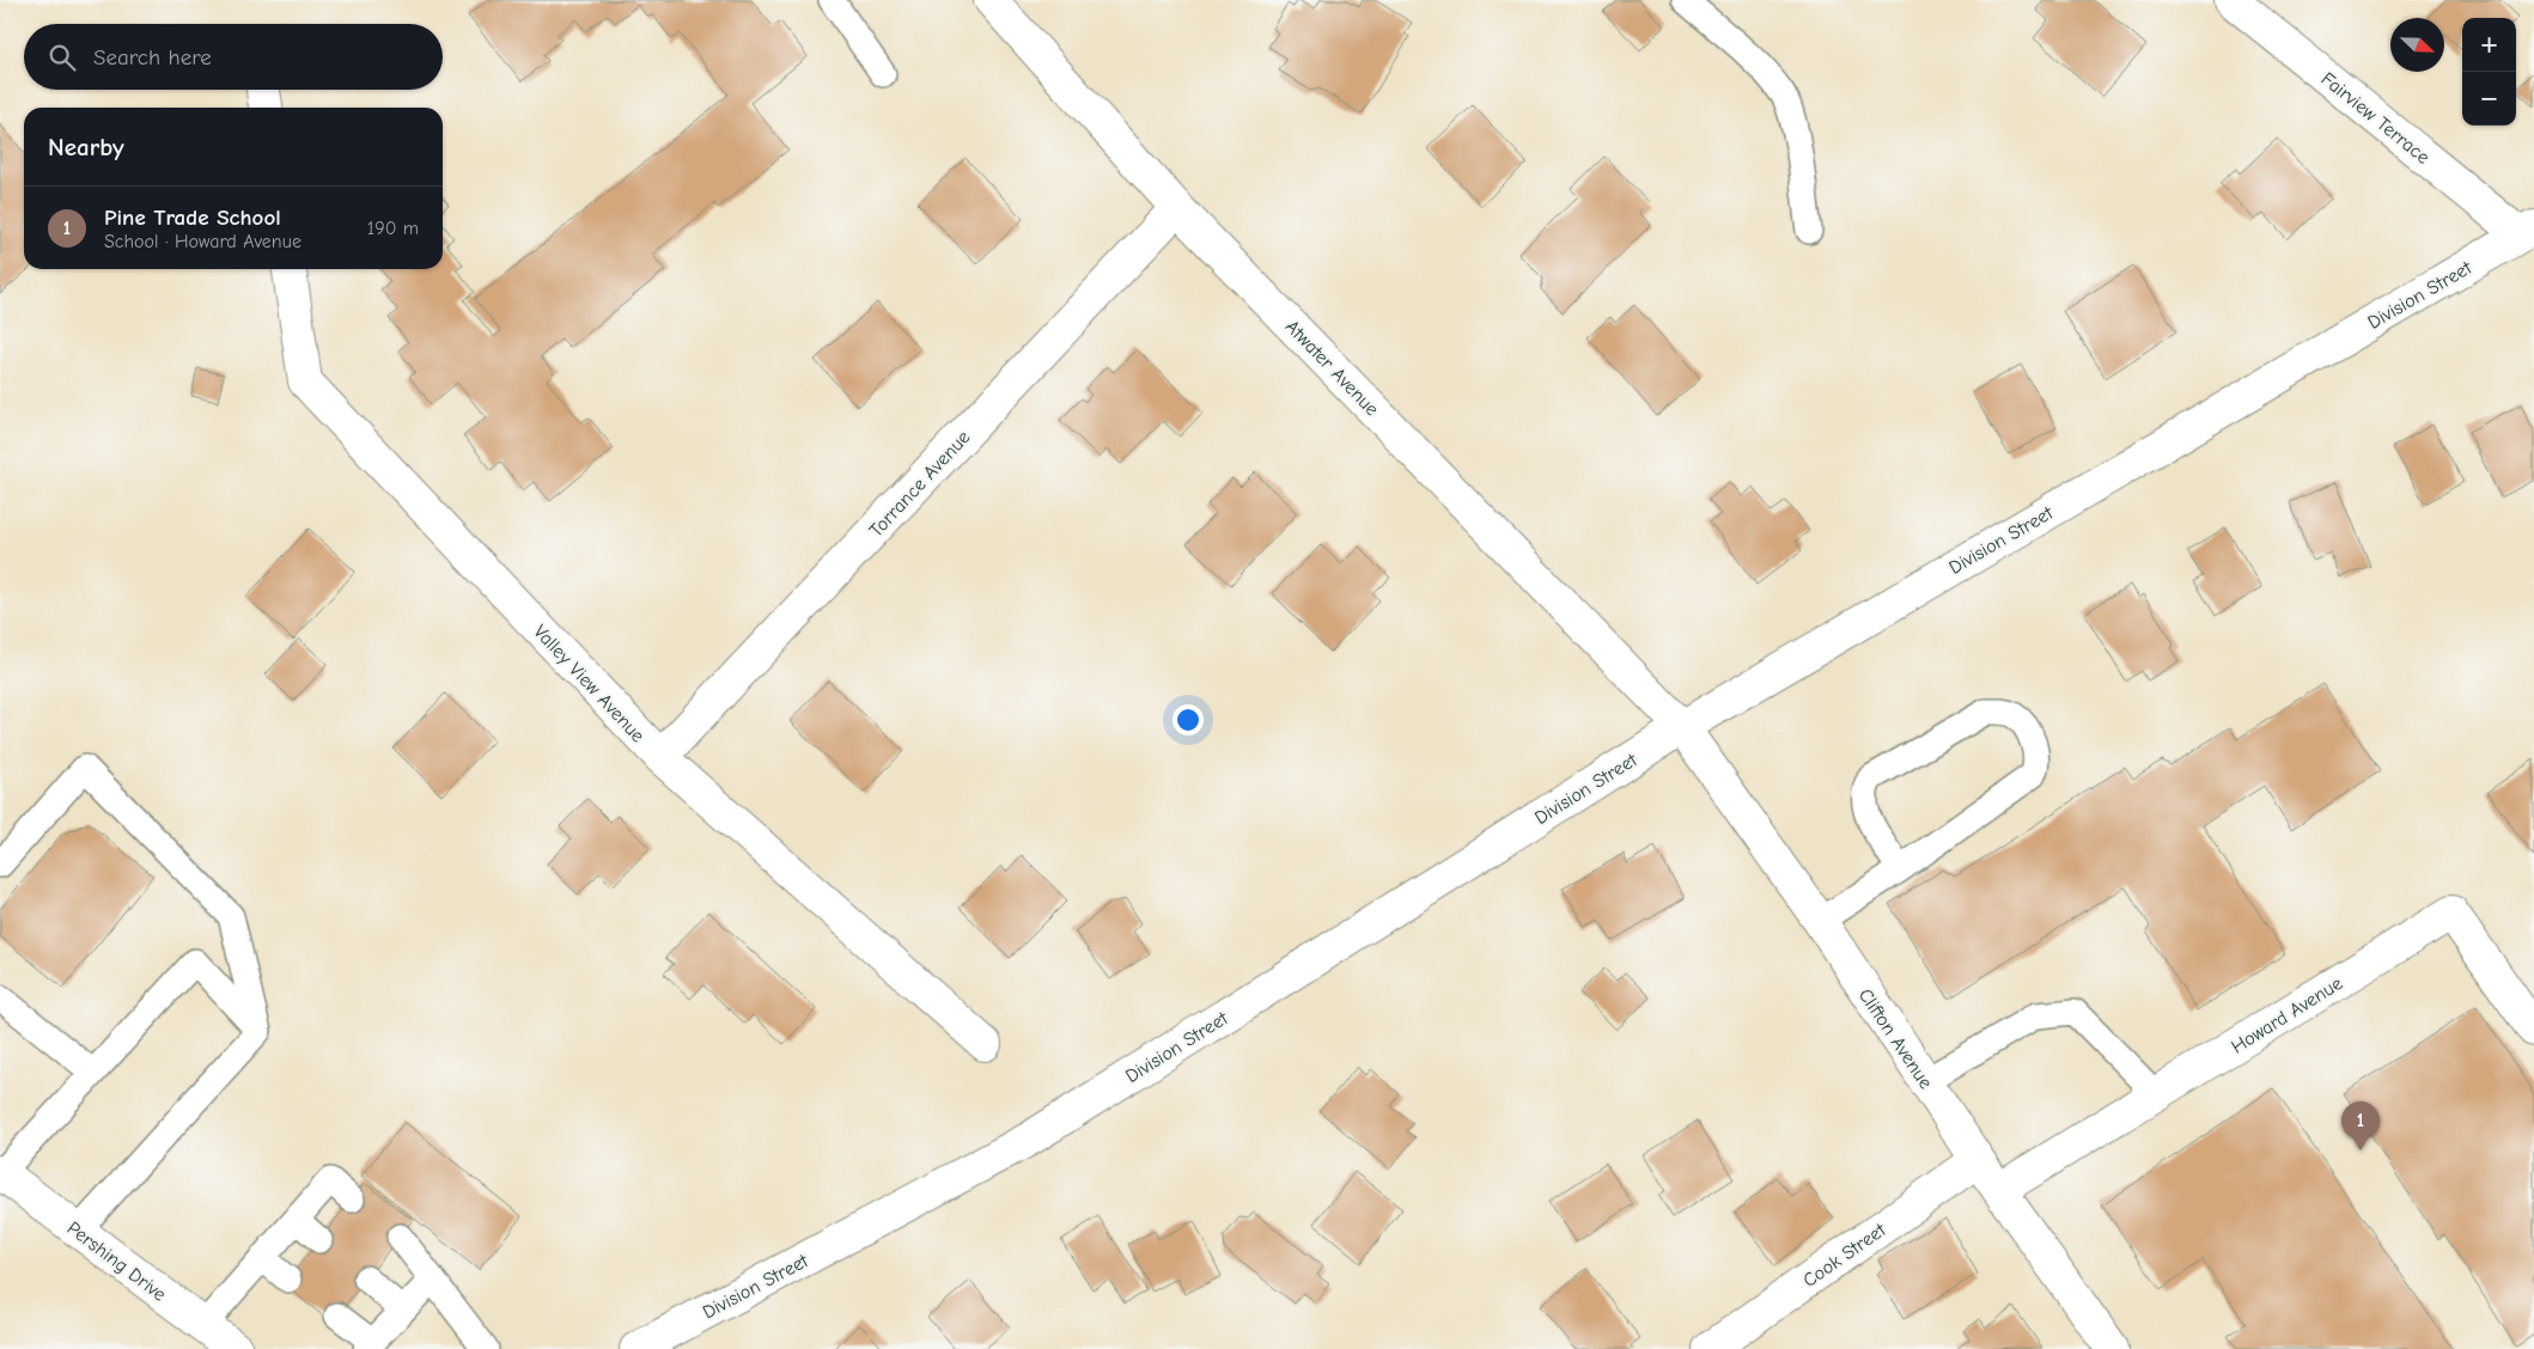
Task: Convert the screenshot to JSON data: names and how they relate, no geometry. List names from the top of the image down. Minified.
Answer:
{"streets":{"street":["Fairview Terrace","Division Street","Atwater Avenue","Torrance Avenue","Valley View Avenue","Howard Avenue","Clifton Avenue","Cook Street","Pershing Drive"]},"crossings":[["Fairview Terrace","Division Street"],["Division Street","Atwater Avenue"],["Division Street","Clifton Avenue"],["Atwater Avenue","Torrance Avenue"],["Atwater Avenue","Clifton Avenue"],["Torrance Avenue","Valley View Avenue"],["Howard Avenue","Clifton Avenue"],["Clifton Avenue","Cook Street"]],"north":"bottom right","page":{"map_buttons":["+","−"],"search":"Search here","heading":"Nearby","list":[{"mark":"1","name":"Pine Trade School","note":"School · Howard Avenue","value":"190 m"}],"pins":"1"}}
